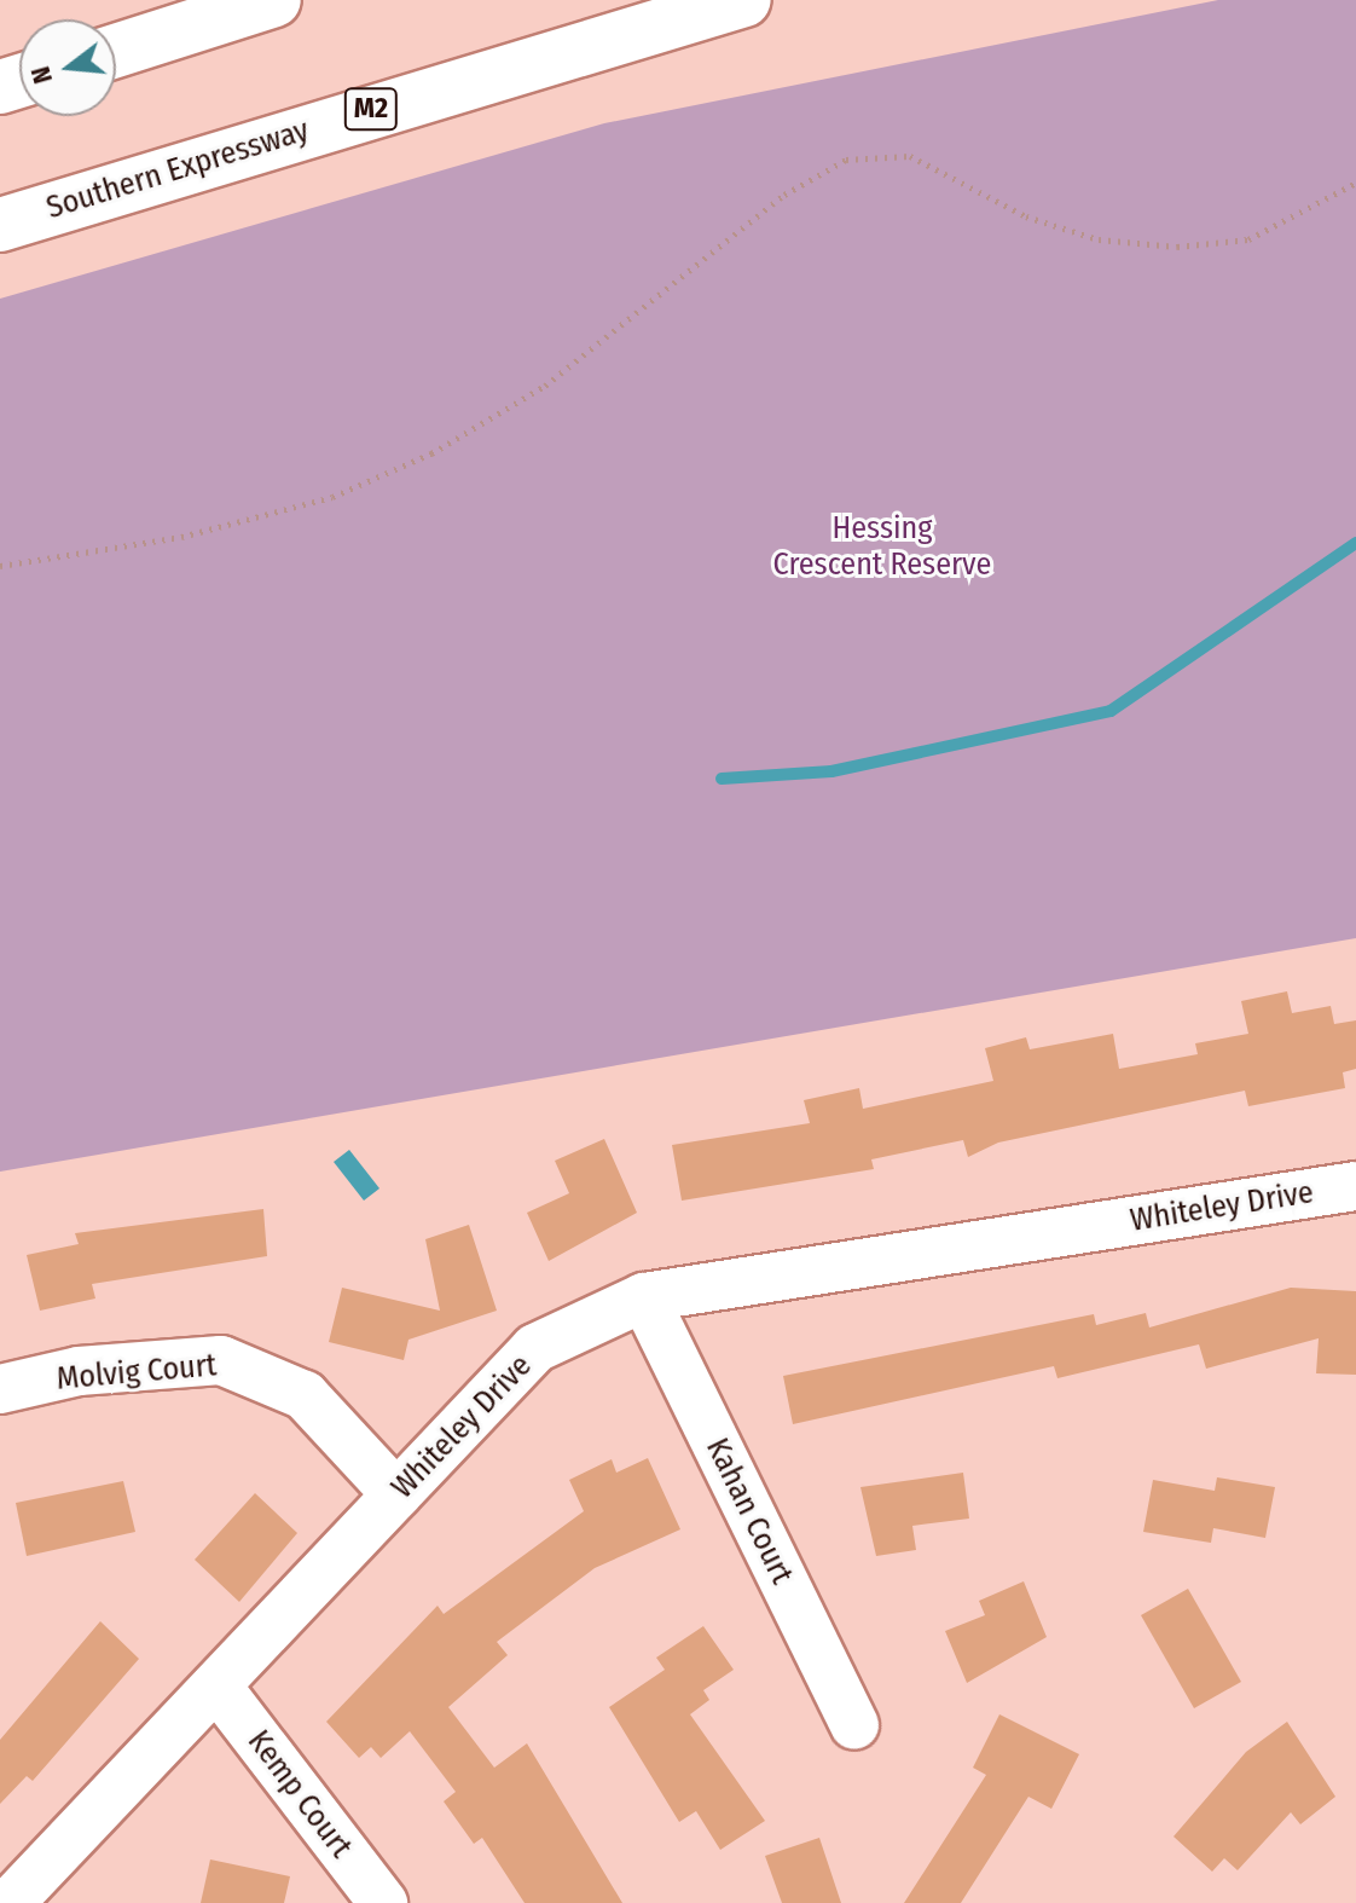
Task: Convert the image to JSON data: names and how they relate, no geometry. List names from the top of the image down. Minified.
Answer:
{"streets":{"highway":["M2","Southern Expressway"],"street":["Whiteley Drive","Molvig Court","Kahan Court","Kemp Court"]},"crossings":[["Whiteley Drive","Molvig Court"],["Whiteley Drive","Kahan Court"],["Whiteley Drive","Kemp Court"]],"parks":["Hessing Crescent Reserve"],"north":"left"}
